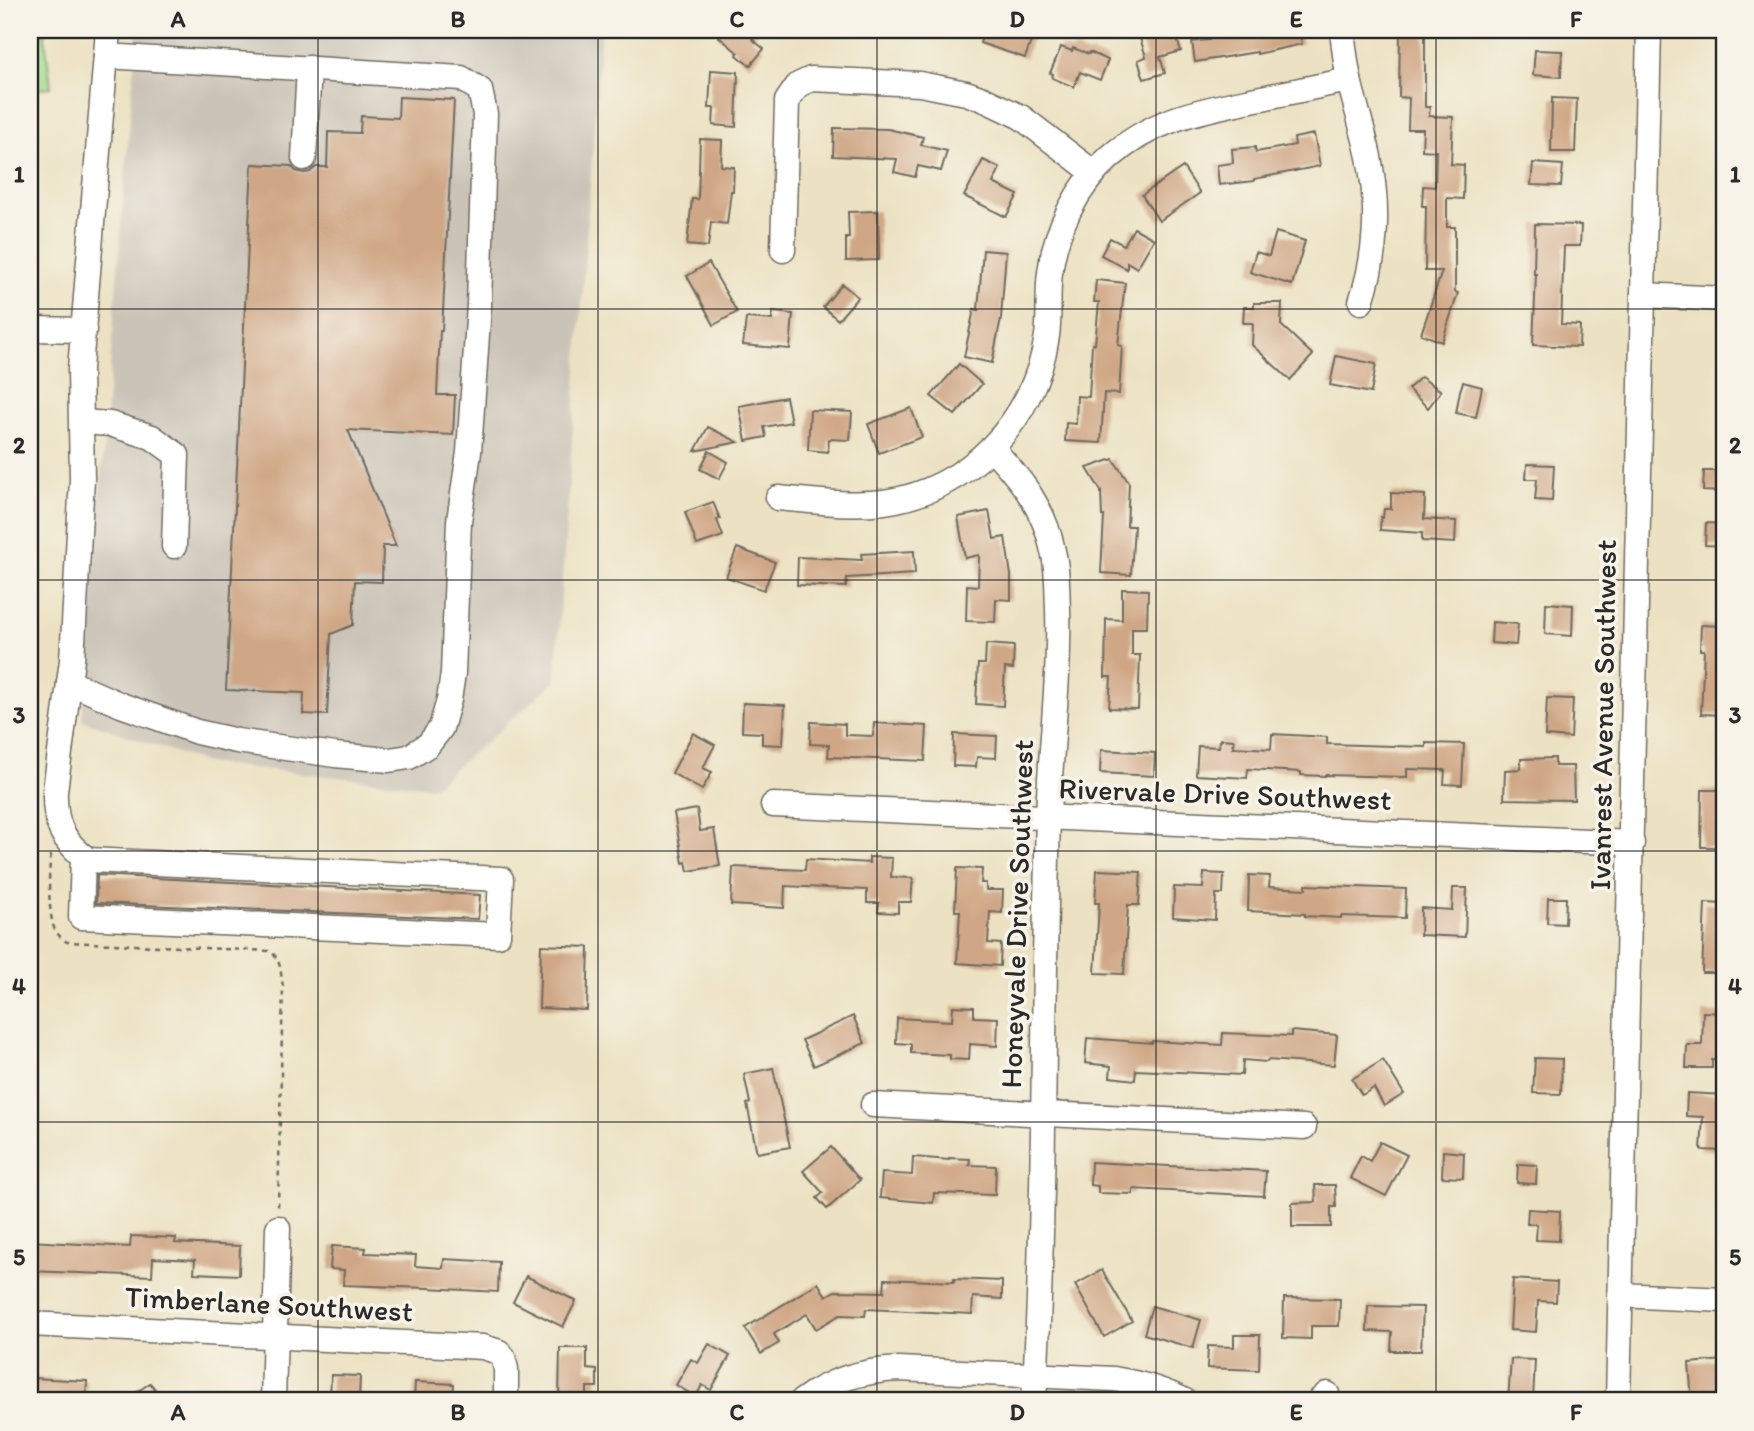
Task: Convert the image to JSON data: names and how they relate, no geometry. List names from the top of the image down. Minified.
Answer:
{"streets":{"street":["Ivanrest Avenue Southwest","Rivervale Drive Southwest","Honeyvale Drive Southwest","Timberlane Southwest"]},"crossings":[["Ivanrest Avenue Southwest","Rivervale Drive Southwest"],["Rivervale Drive Southwest","Honeyvale Drive Southwest"]],"grid":{"columns":["A","B","C","D","E","F"],"rows":["1","2","3","4","5"]}}
